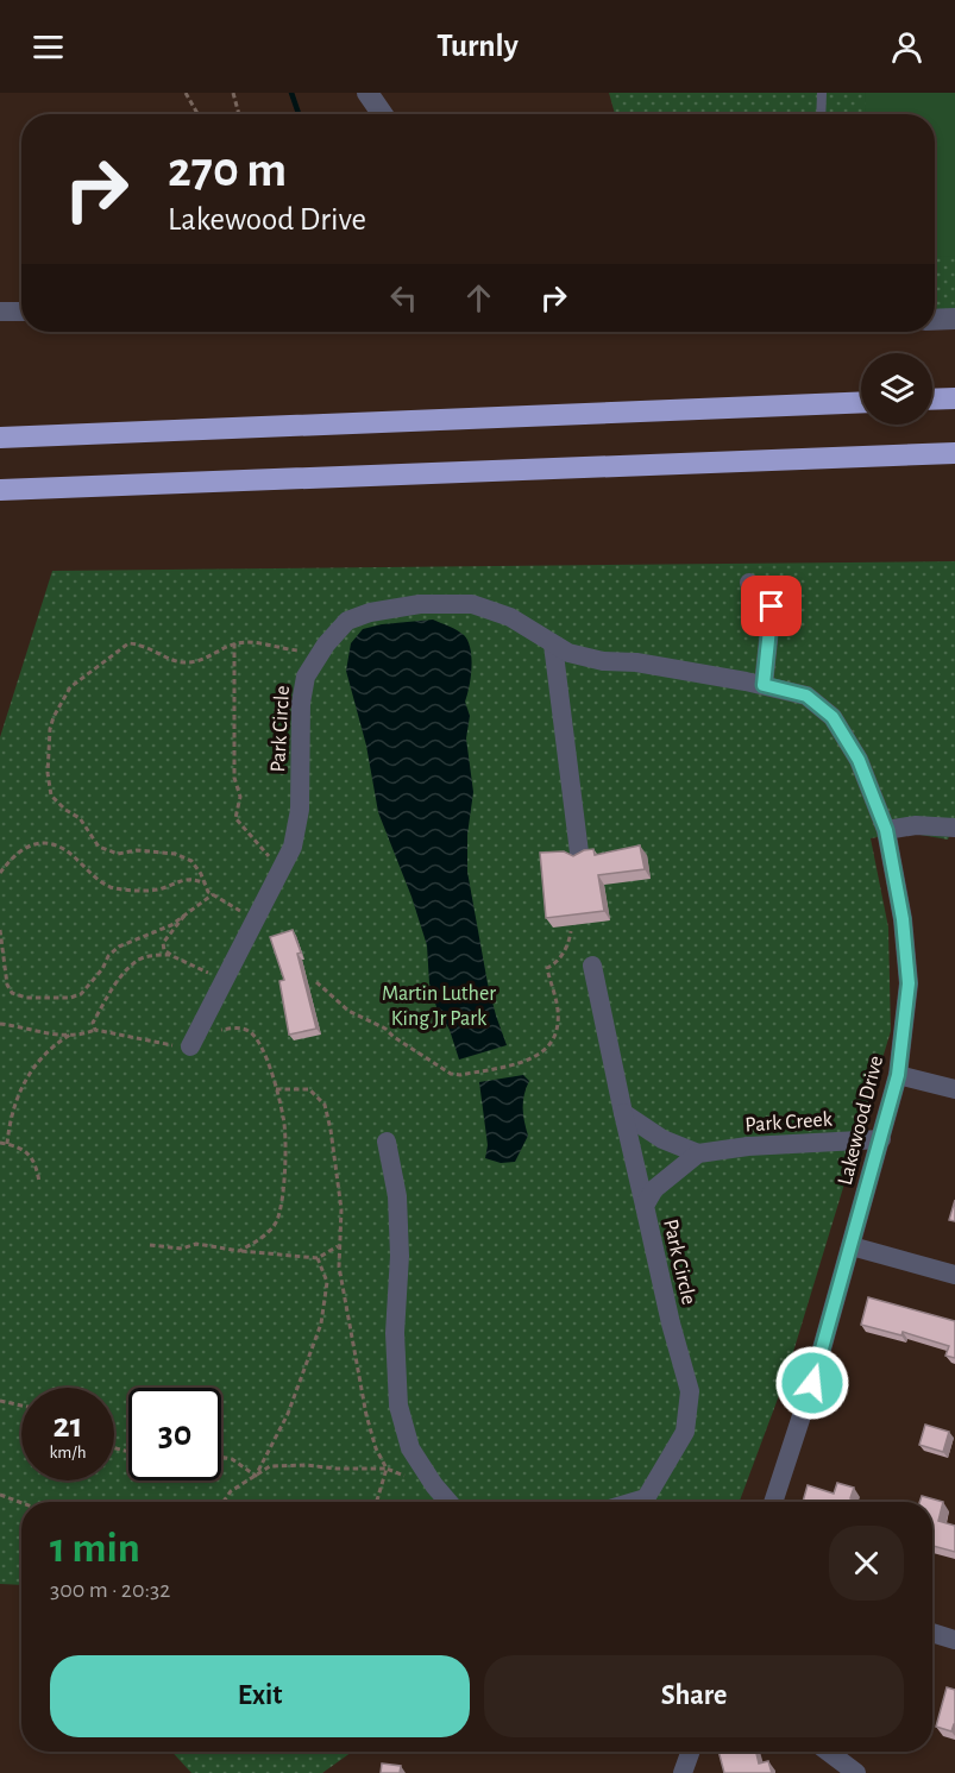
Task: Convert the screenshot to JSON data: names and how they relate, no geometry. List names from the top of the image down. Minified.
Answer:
{"streets":{"street":["Park Circle","Lakewood Drive","Park Creek"]},"crossings":[["Park Circle","Lakewood Drive"],["Park Circle","Park Creek"],["Lakewood Drive","Park Creek"]],"parks":["Martin Luther King Jr Park"],"page":{"header":"Turnly","turn":["270 m","Lakewood Drive"],"speed":"21 km/h","limit":"30","heading":["1 min","300 m · 20:32"],"buttons":["Exit","Share"]}}
